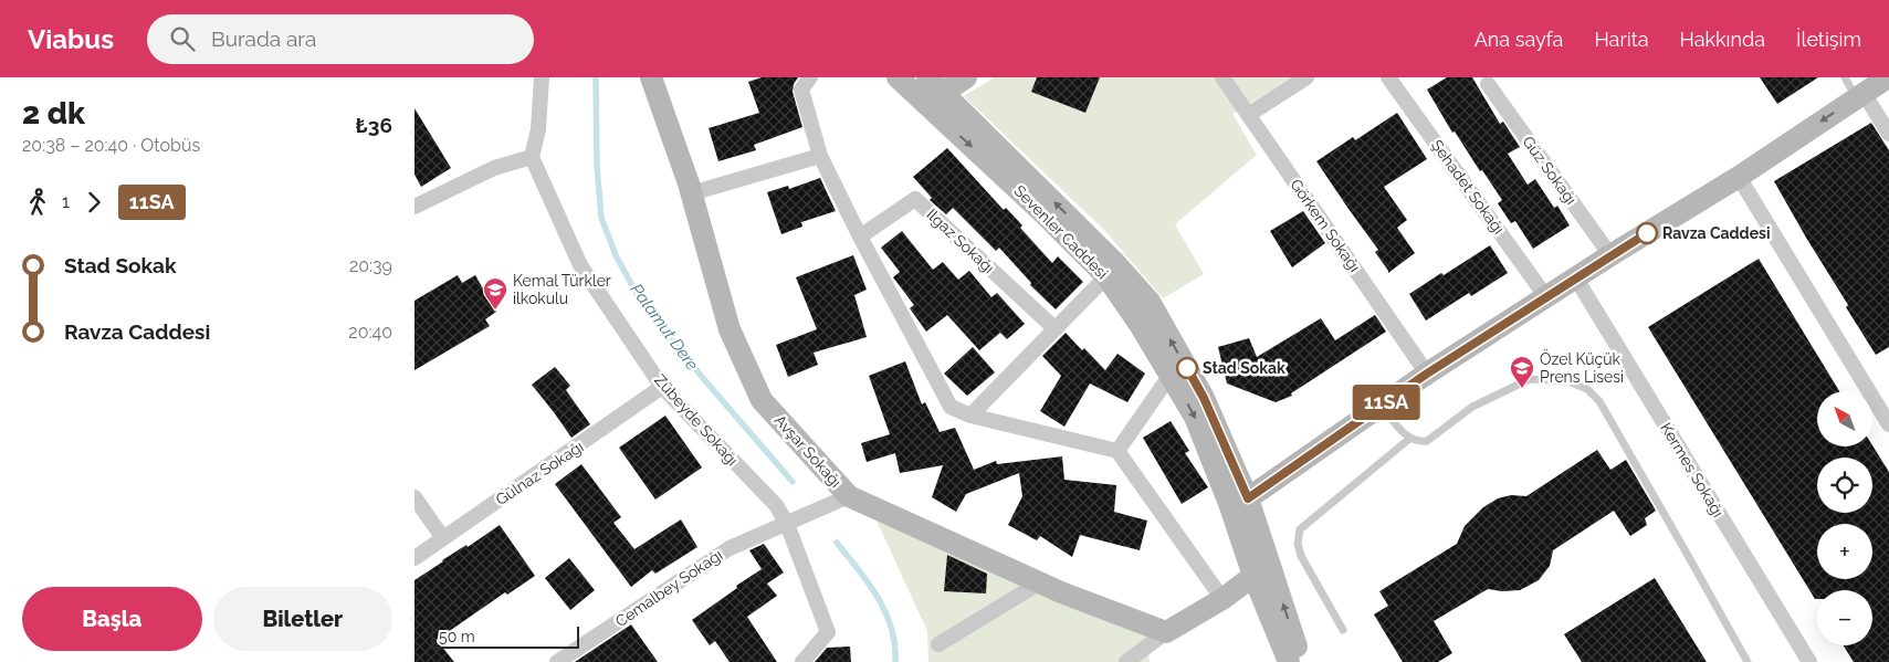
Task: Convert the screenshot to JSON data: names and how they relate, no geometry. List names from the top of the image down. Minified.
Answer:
{"streets":{"street":["Güz Sokağı","Şehadet Sokağı","Görkem Sokağı","Sevenler Caddesi","Ilgaz Sokağı","Zübeyde Sokağı","Avşar Sokağı","Kermes Sokağı","Gülnaz Sokağı","Cemalbey Sokağı"]},"crossings":[["Zübeyde Sokağı","Gülnaz Sokağı"],["Zübeyde Sokağı","Cemalbey Sokağı"],["Avşar Sokağı","Cemalbey Sokağı"]],"water":["Palamut Dere"],"places":{"other":["Ravza Caddesi","Stad Sokak"],"school or university":["Kemal Türkler ilkokulu","Özel Küçük Prens Lisesi"]},"lines":["bus line 11SA"],"scale_bar":"50 m","north":"top left","page":{"header":"Viabus","search":"Burada ara","nav":["Ana sayfa","Harita","Hakkında","İletişim"],"heading":["2 dk","20:38 – 20:40 · Otobüs","₺36"],"on_map":"11SA","legs":["1","11SA"],"list":[{"name":"Stad Sokak","value":"20:39"},{"name":"Ravza Caddesi","value":"20:40"}],"map_buttons":["+","−"],"buttons":["Başla","Biletler"],"scale":"50 m"}}
